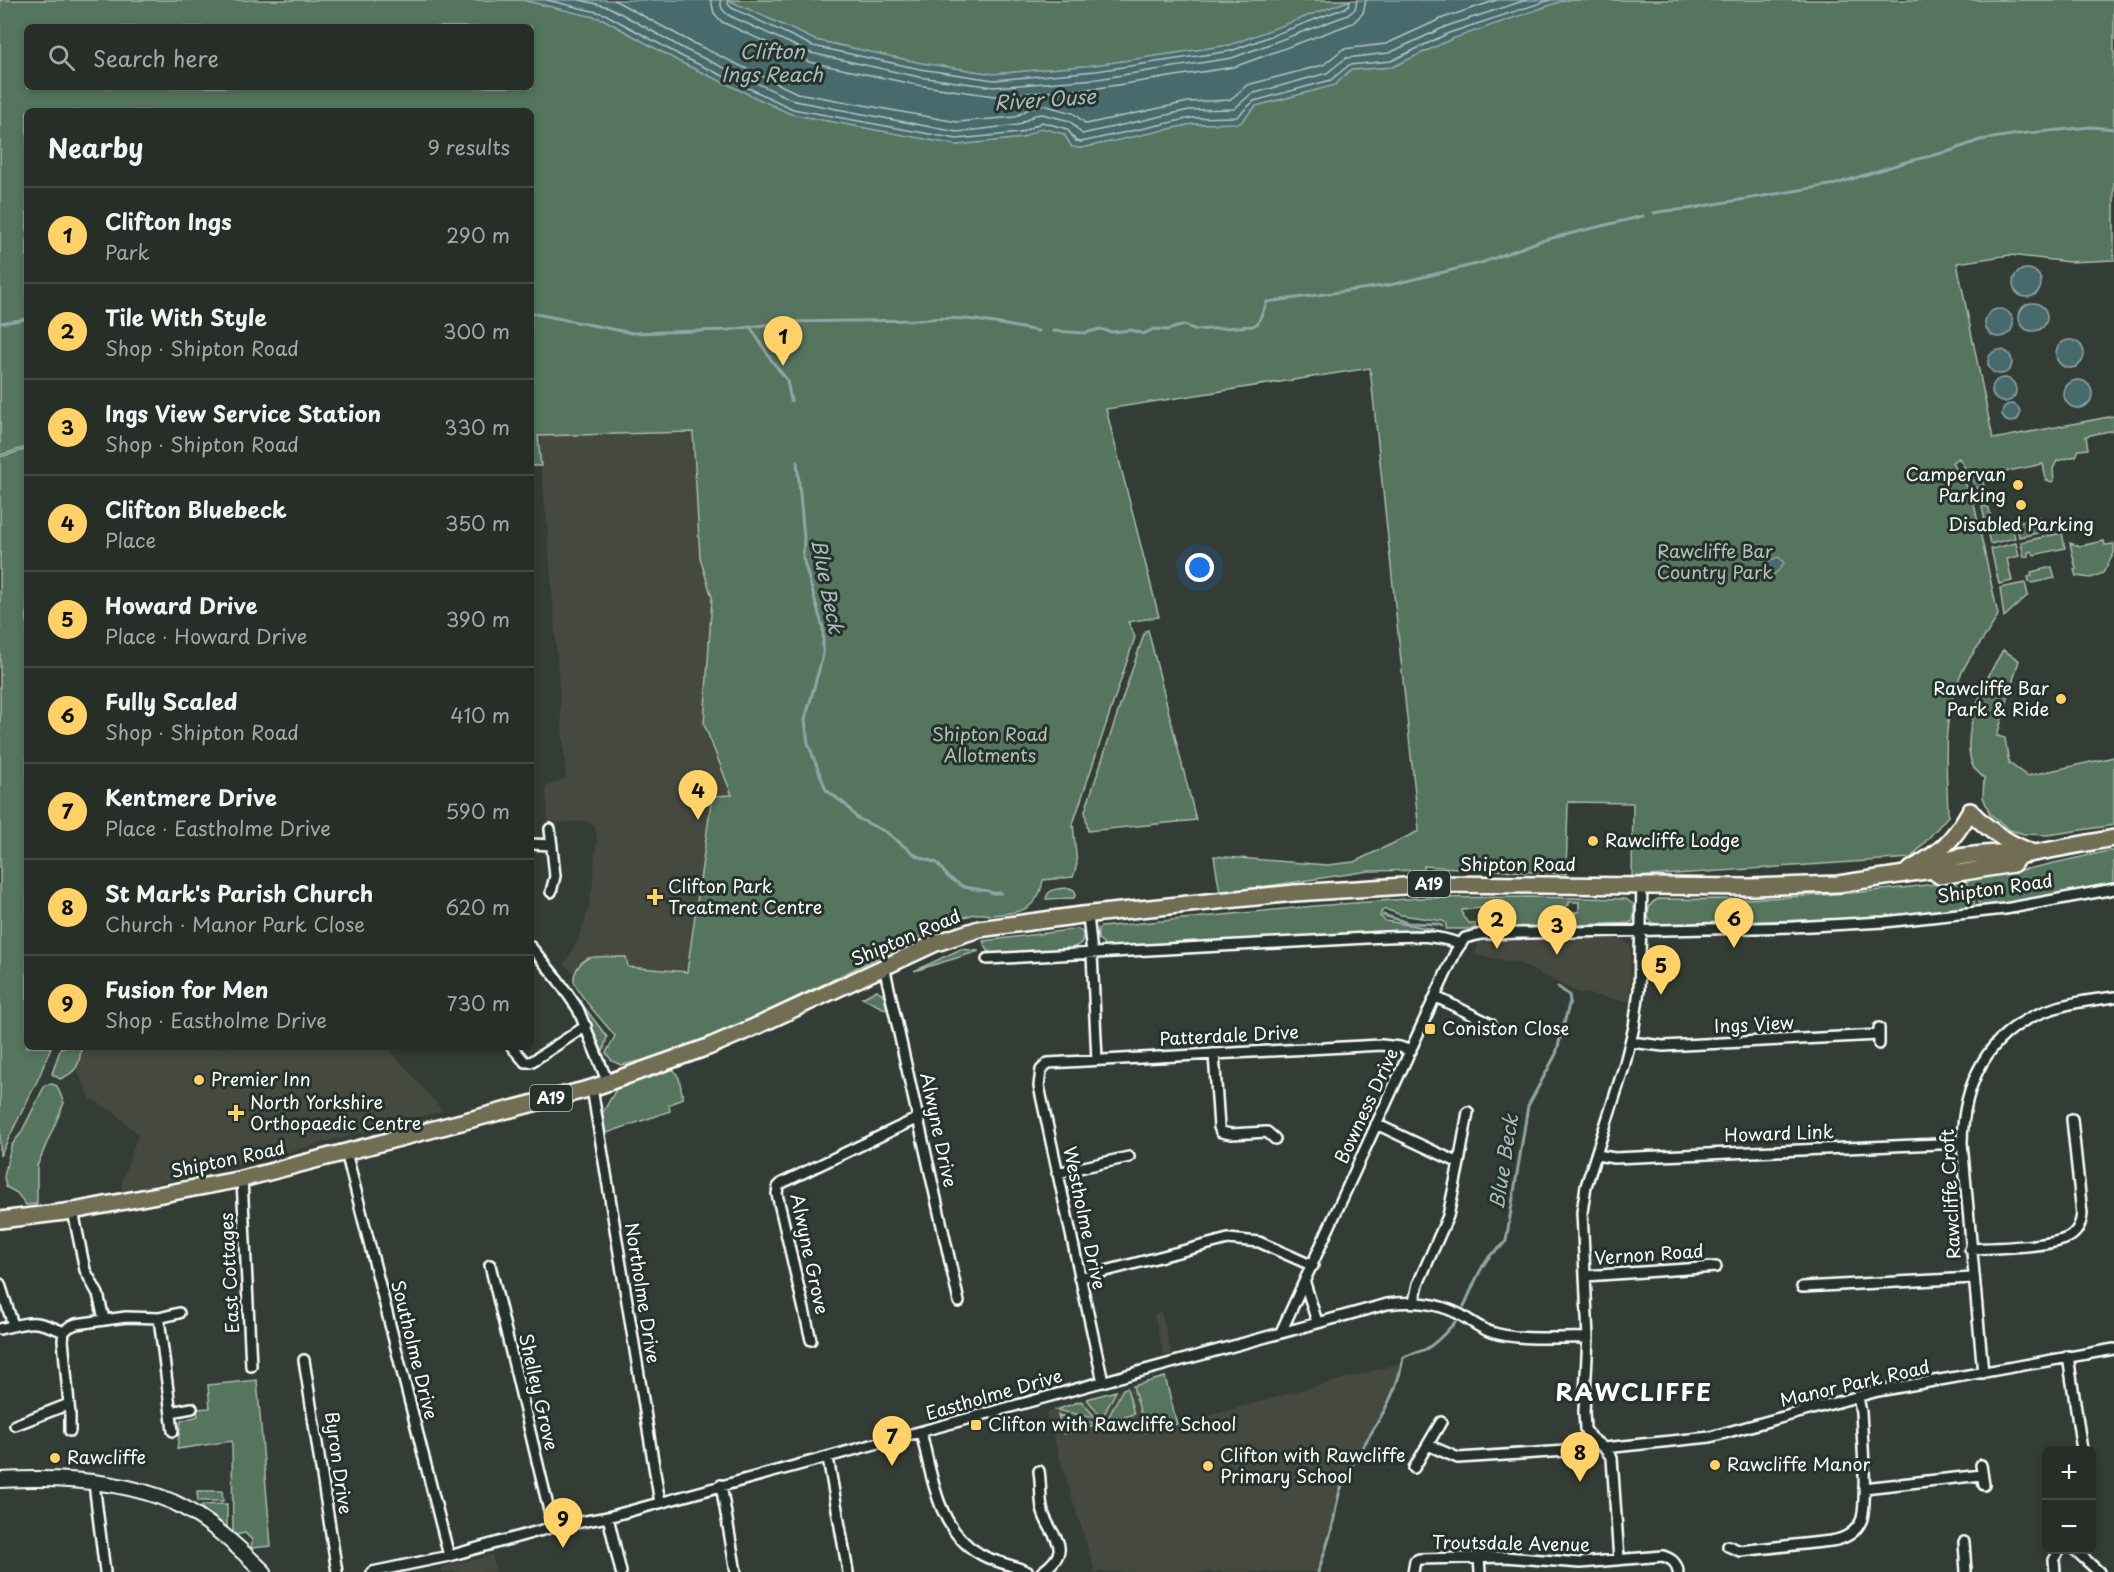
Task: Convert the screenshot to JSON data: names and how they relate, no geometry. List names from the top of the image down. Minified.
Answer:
{"streets":{"main road":["Shipton Road","A19"],"street":["Ings View","Patterdale Drive","Bowness Drive","Alwyne Drive","Howard Link","Rawcliffe Croft","Westholme Drive","Alwyne Grove","Vernon Road","East Cottages","Northolme Drive","Southolme Drive","Manor Park Road","Shelley Grove","Eastholme Drive","Byron Drive","Troutsdale Avenue"]},"crossings":[["Shipton Road","Bowness Drive"],["Shipton Road","Alwyne Drive"],["Shipton Road","East Cottages"],["Shipton Road","Northolme Drive"],["Shipton Road","Southolme Drive"],["Patterdale Drive","Bowness Drive"],["Patterdale Drive","Westholme Drive"],["Bowness Drive","Eastholme Drive"],["Alwyne Drive","Alwyne Grove"],["Howard Link","Rawcliffe Croft"],["Rawcliffe Croft","Manor Park Road"],["Westholme Drive","Eastholme Drive"],["Northolme Drive","Eastholme Drive"],["Southolme Drive","Eastholme Drive"],["Shelley Grove","Eastholme Drive"]],"districts":["RAWCLIFFE"],"water":["Clifton Ings Reach","River Ouse","Blue Beck"],"parks":["Rawcliffe Bar Country Park","Shipton Road Allotments"],"places":{"other":["Campervan Parking","Disabled Parking","Rawcliffe Bar Park & Ride","Rawcliffe Lodge","Premier Inn","Rawcliffe","Rawcliffe Manor","Clifton with Rawcliffe Primary School"],"health":["Clifton Park Treatment Centre","North Yorkshire Orthopaedic Centre"],"transit":["Coniston Close","Clifton with Rawcliffe School"]},"page":{"search":"Search here","heading":["Nearby","9 results"],"list":[{"mark":"1","name":"Clifton Ings","note":"Park","value":"290 m"},{"mark":"2","name":"Tile With Style","note":"Shop · Shipton Road","value":"300 m"},{"mark":"3","name":"Ings View Service Station","note":"Shop · Shipton Road","value":"330 m"},{"mark":"4","name":"Clifton Bluebeck","note":"Place","value":"350 m"},{"mark":"5","name":"Howard Drive","note":"Place · Howard Drive","value":"390 m"},{"mark":"6","name":"Fully Scaled","note":"Shop · Shipton Road","value":"410 m"},{"mark":"7","name":"Kentmere Drive","note":"Place · Eastholme Drive","value":"590 m"},{"mark":"8","name":"St Mark's Parish Church","note":"Church · Manor Park Close","value":"620 m"},{"mark":"9","name":"Fusion for Men","note":"Shop · Eastholme Drive","value":"730 m"}],"pins":["1","4","6","2","3","5","7","8","9"],"map_buttons":["+","−"]}}
